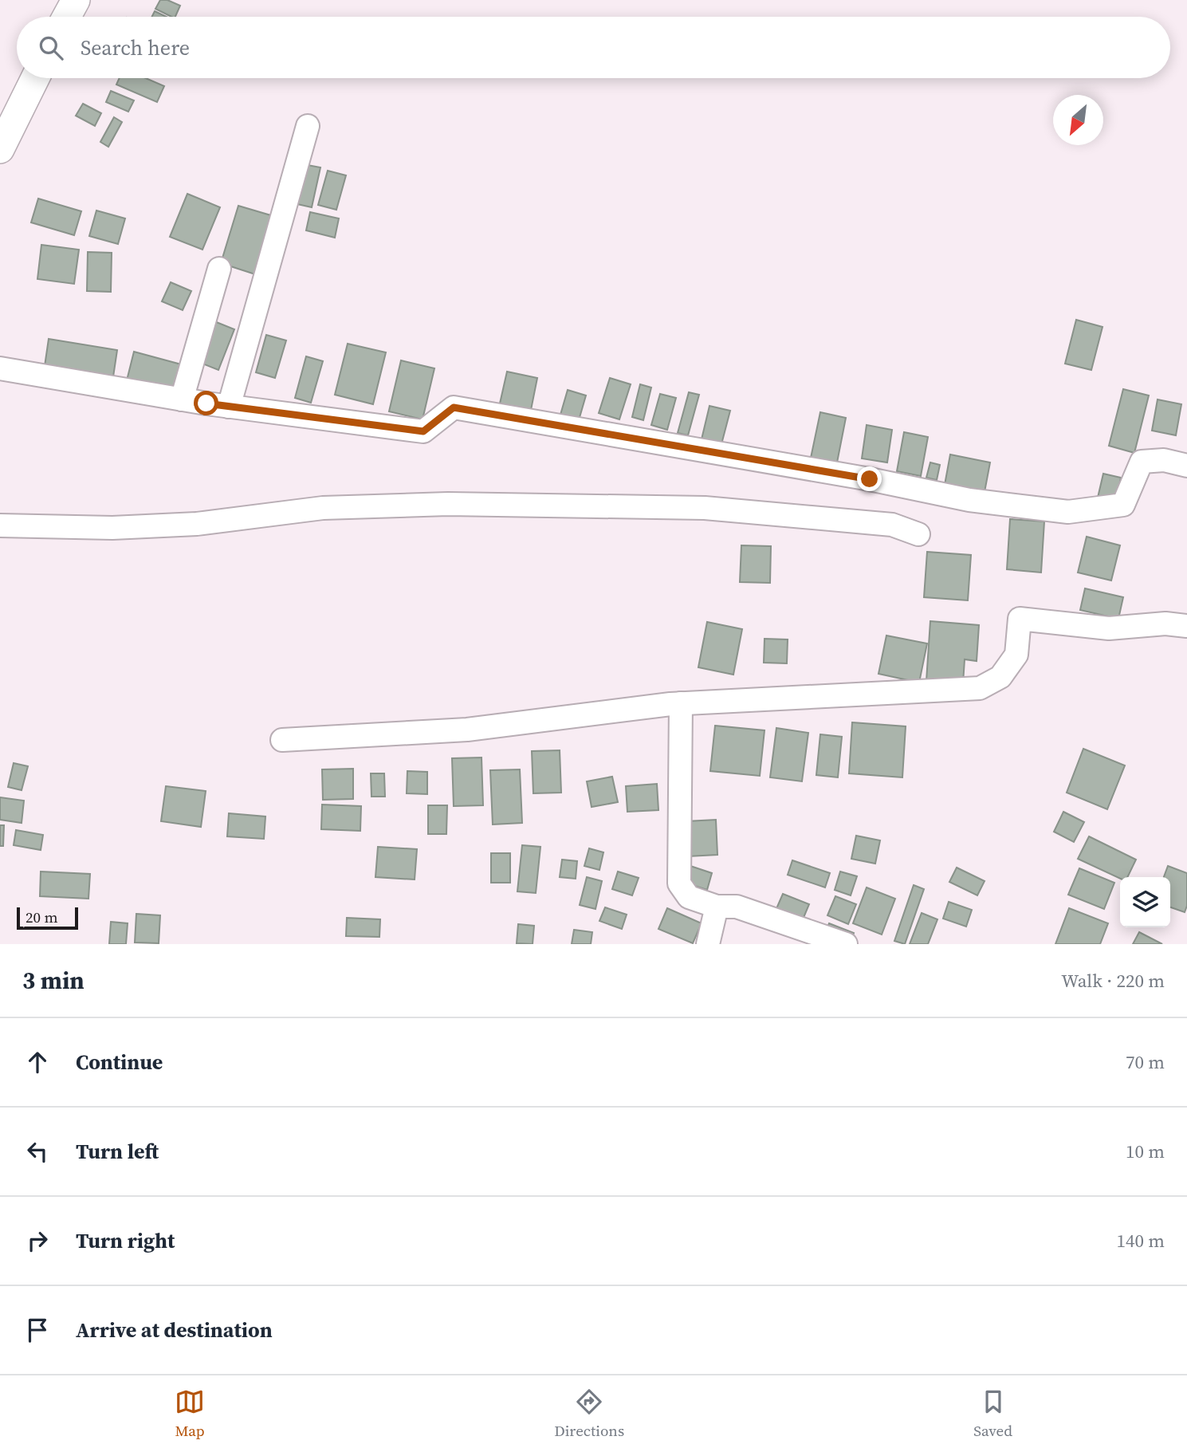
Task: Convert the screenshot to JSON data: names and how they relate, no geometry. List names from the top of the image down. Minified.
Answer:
{"scale_bar":"20 m","north":"bottom left","page":{"search":"Search here","scale":"20 m","heading":["3 min","Walk · 220 m"],"list":[["Continue","70 m"],["Turn left","10 m"],["Turn right","140 m"],"Arrive at destination"],"nav":["Map","Directions","Saved"]}}
